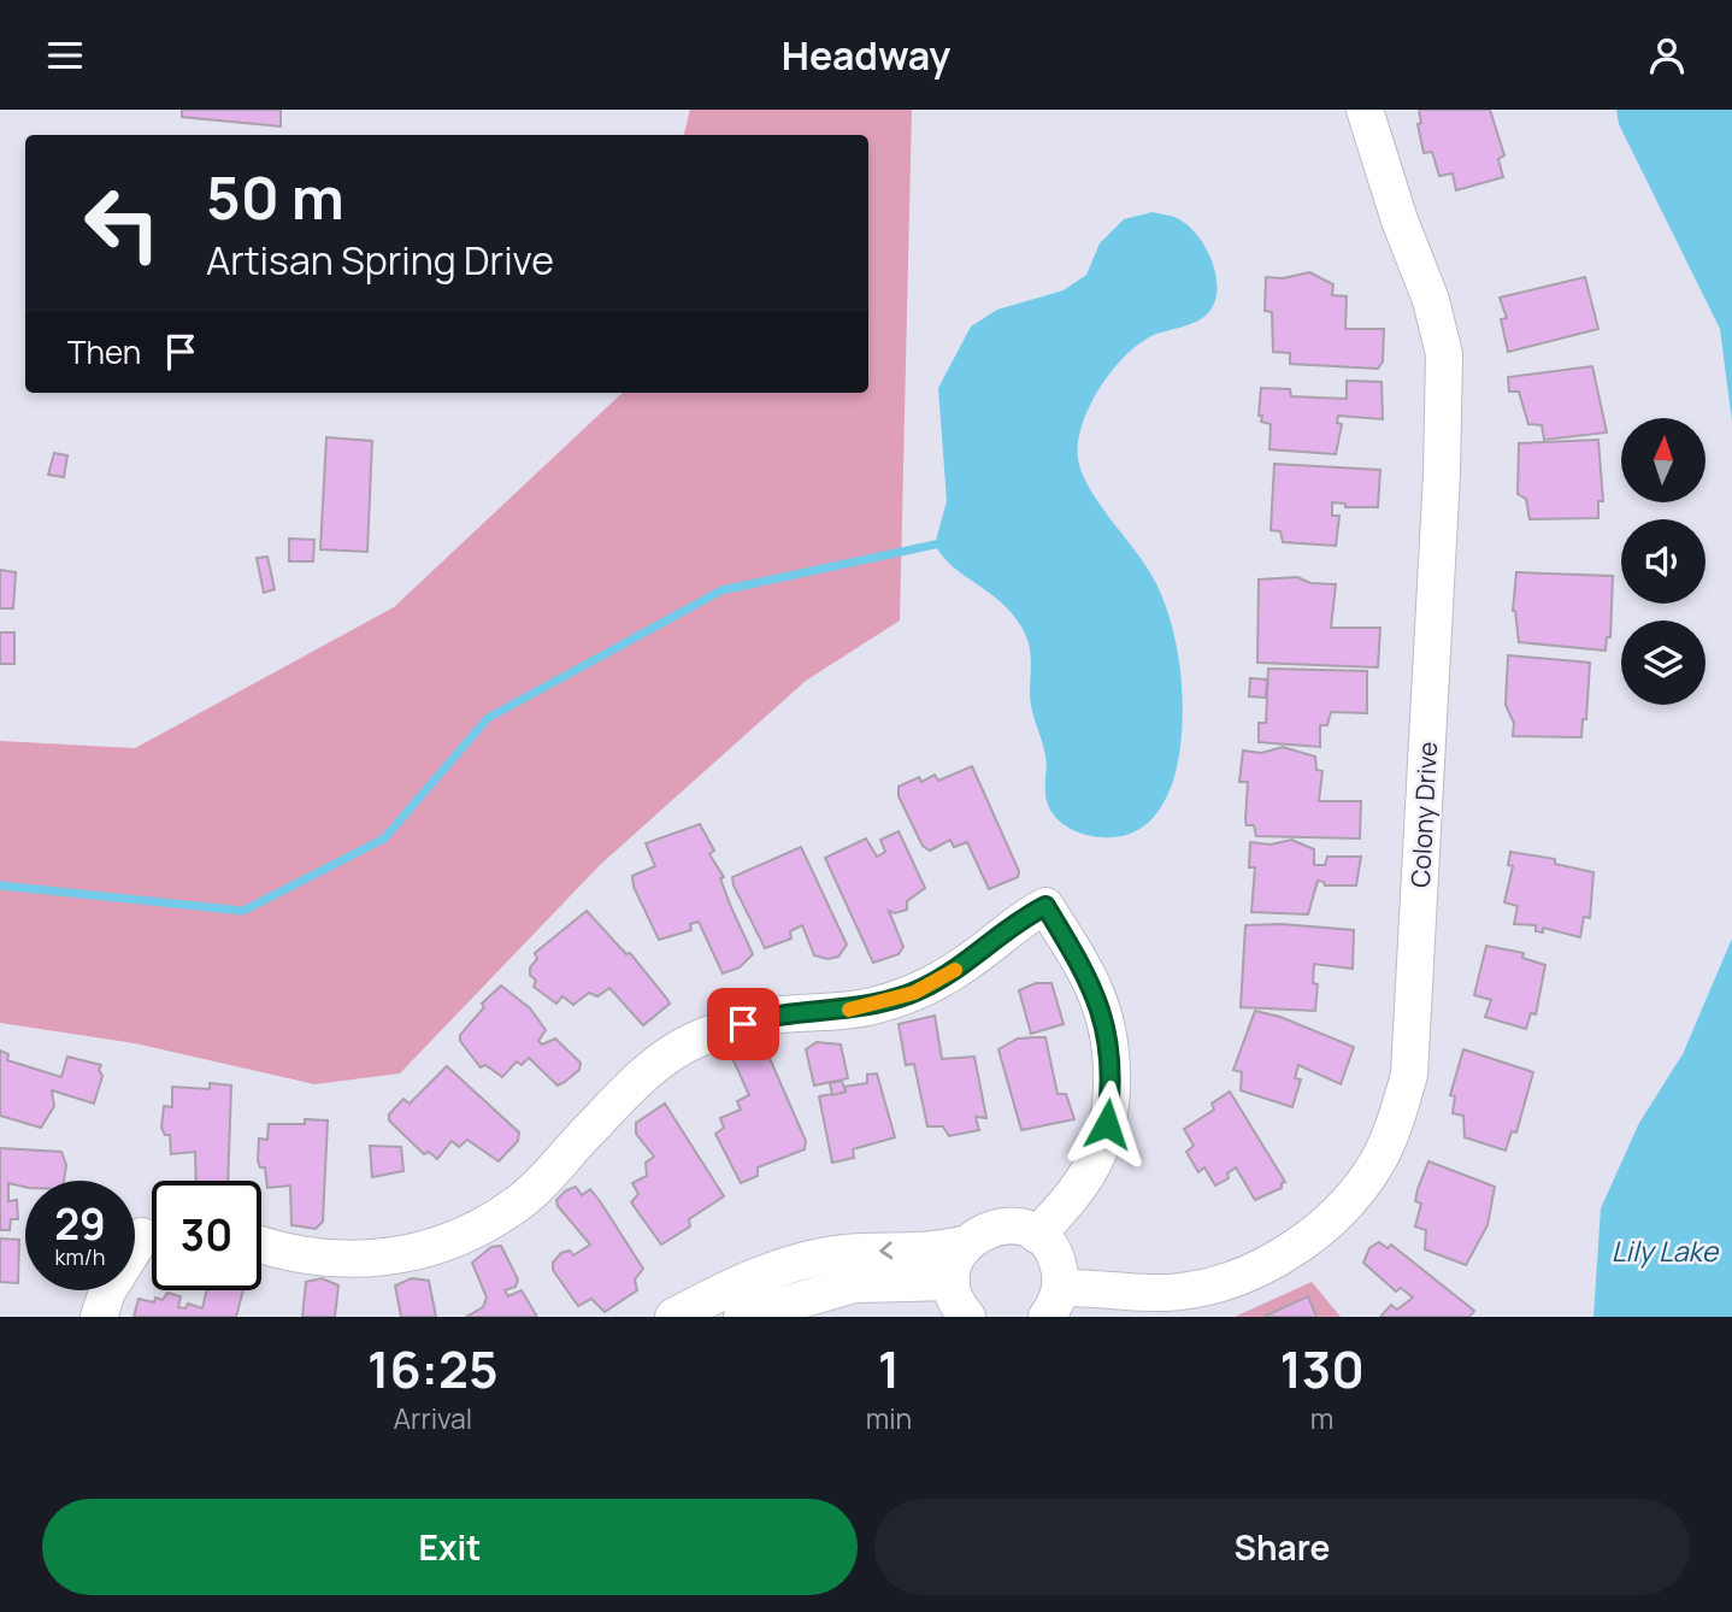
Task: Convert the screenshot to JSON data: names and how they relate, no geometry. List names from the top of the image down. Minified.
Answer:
{"streets":{"street":["Colony Drive"]},"water":["Lily Lake"],"north":"top","page":{"header":"Headway","turn":["50 m","Artisan Spring Drive"],"then":"Then","speed":"29 km/h","limit":"30","eta":["16:25","Arrival","1","min","130","m"],"buttons":["Exit","Share"]}}
